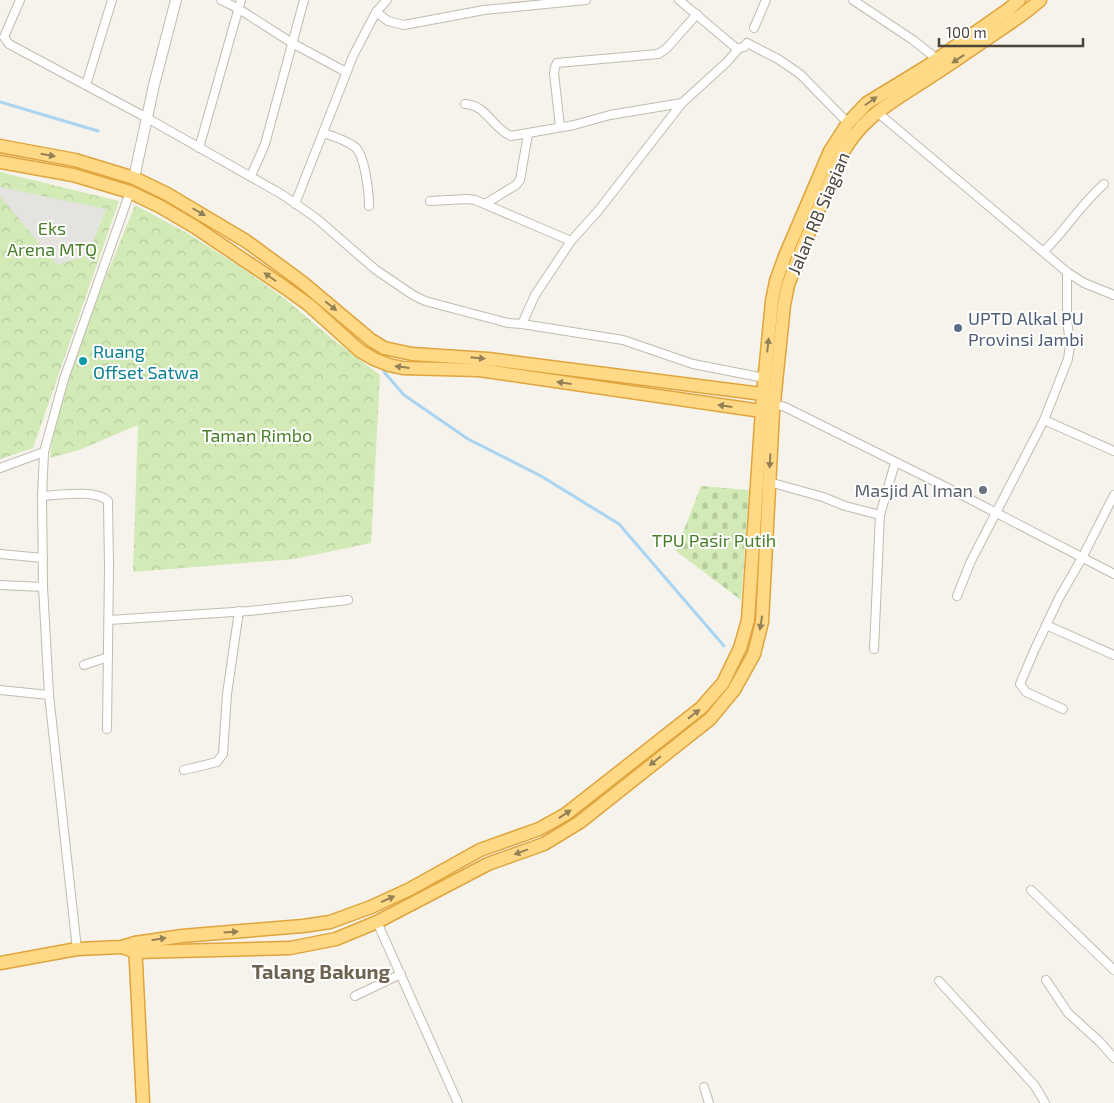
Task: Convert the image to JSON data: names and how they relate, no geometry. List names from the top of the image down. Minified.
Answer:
{"streets":{"highway":["Jalan RB Siagian"]},"districts":["Talang Bakung"],"parks":["Eks Arena MTQ","Taman Rimbo","TPU Pasir Putih"],"places":["UPTD Alkal PU Provinsi Jambi","Ruang Offset Satwa","Masjid Al Iman"],"scale_bar":"100 m"}
